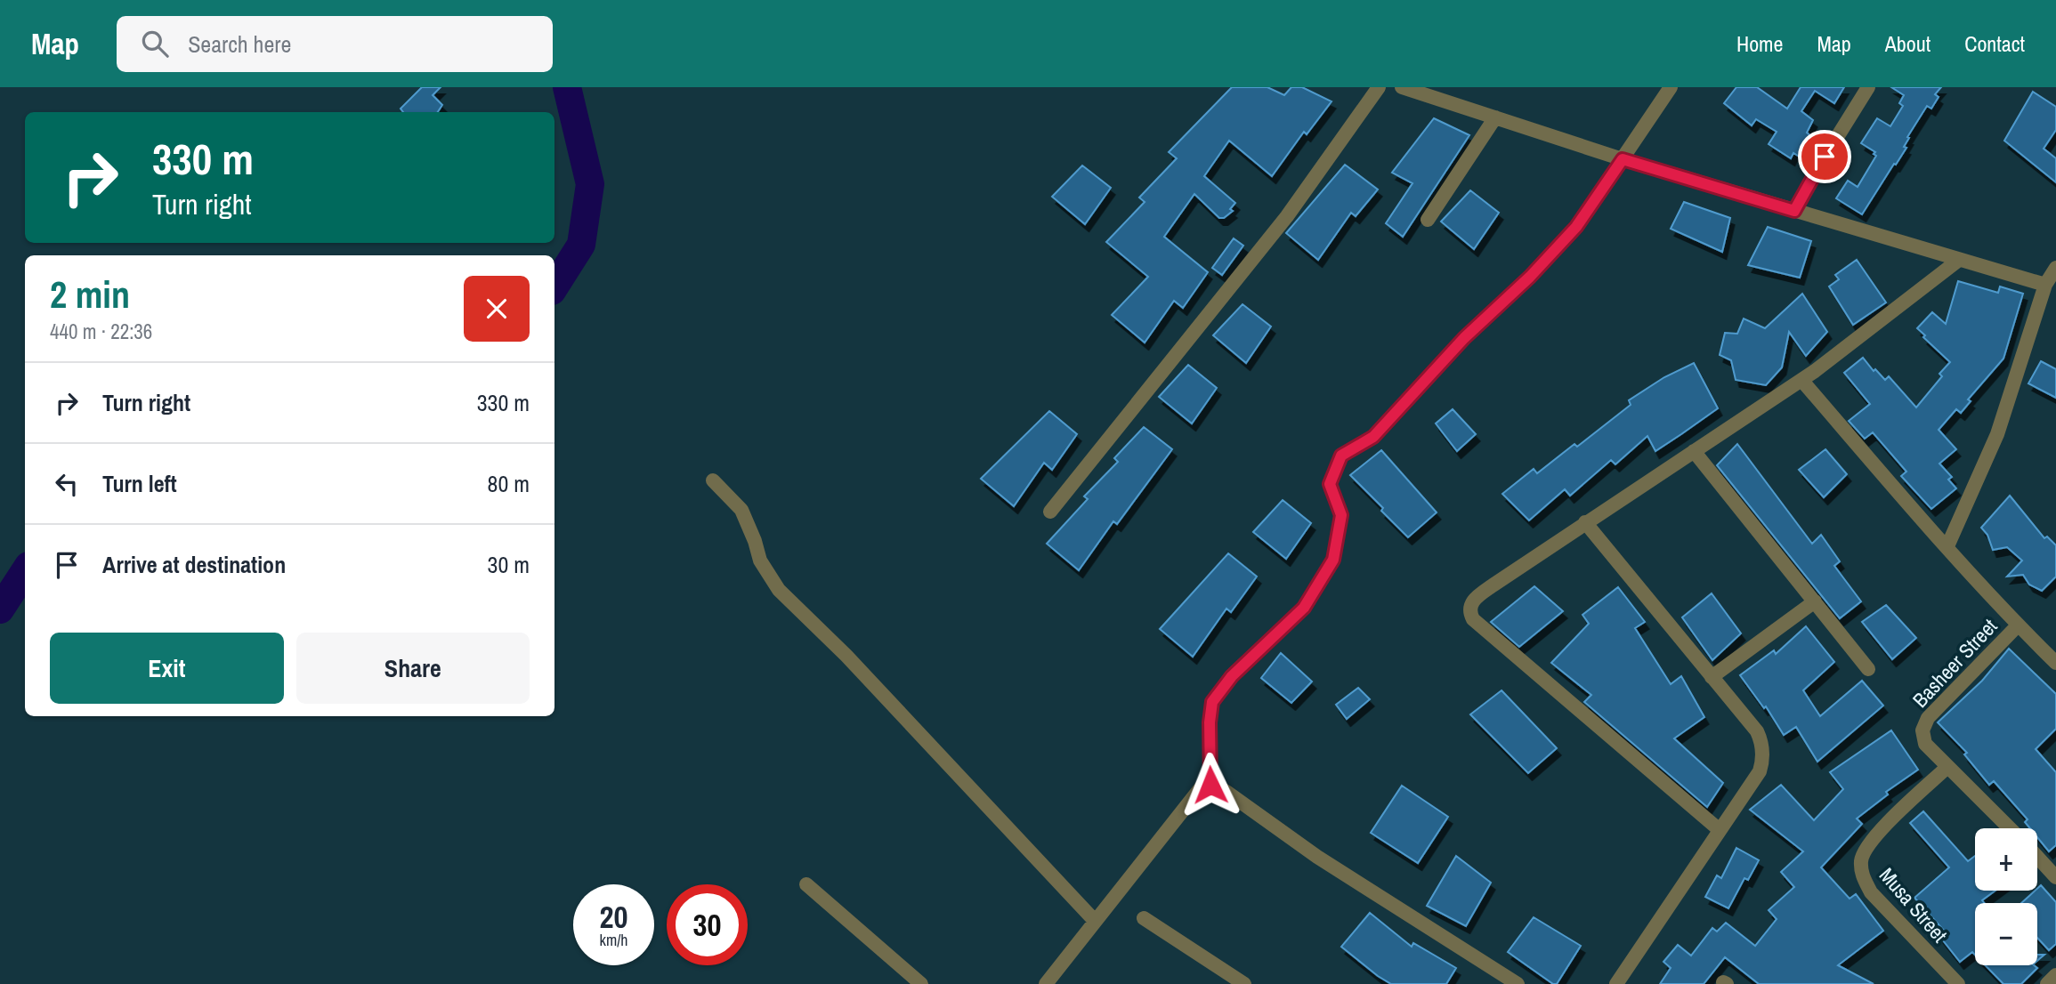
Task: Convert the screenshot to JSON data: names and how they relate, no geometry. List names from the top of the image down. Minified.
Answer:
{"streets":{"street":["Basheer Street","Musa Street"]},"crossings":[["Basheer Street","Musa Street"]],"page":{"header":"Map","search":"Search here","nav":["Home","Map","About","Contact"],"turn":["330 m","Turn right"],"heading":["2 min","440 m · 22:36"],"list":[{"name":"Turn right","value":"330 m"},{"name":"Turn left","value":"80 m"},{"name":"Arrive at destination","value":"30 m"}],"buttons":["Exit","Share"],"map_buttons":["+","−"],"speed":"20 km/h","limit":"30"}}
